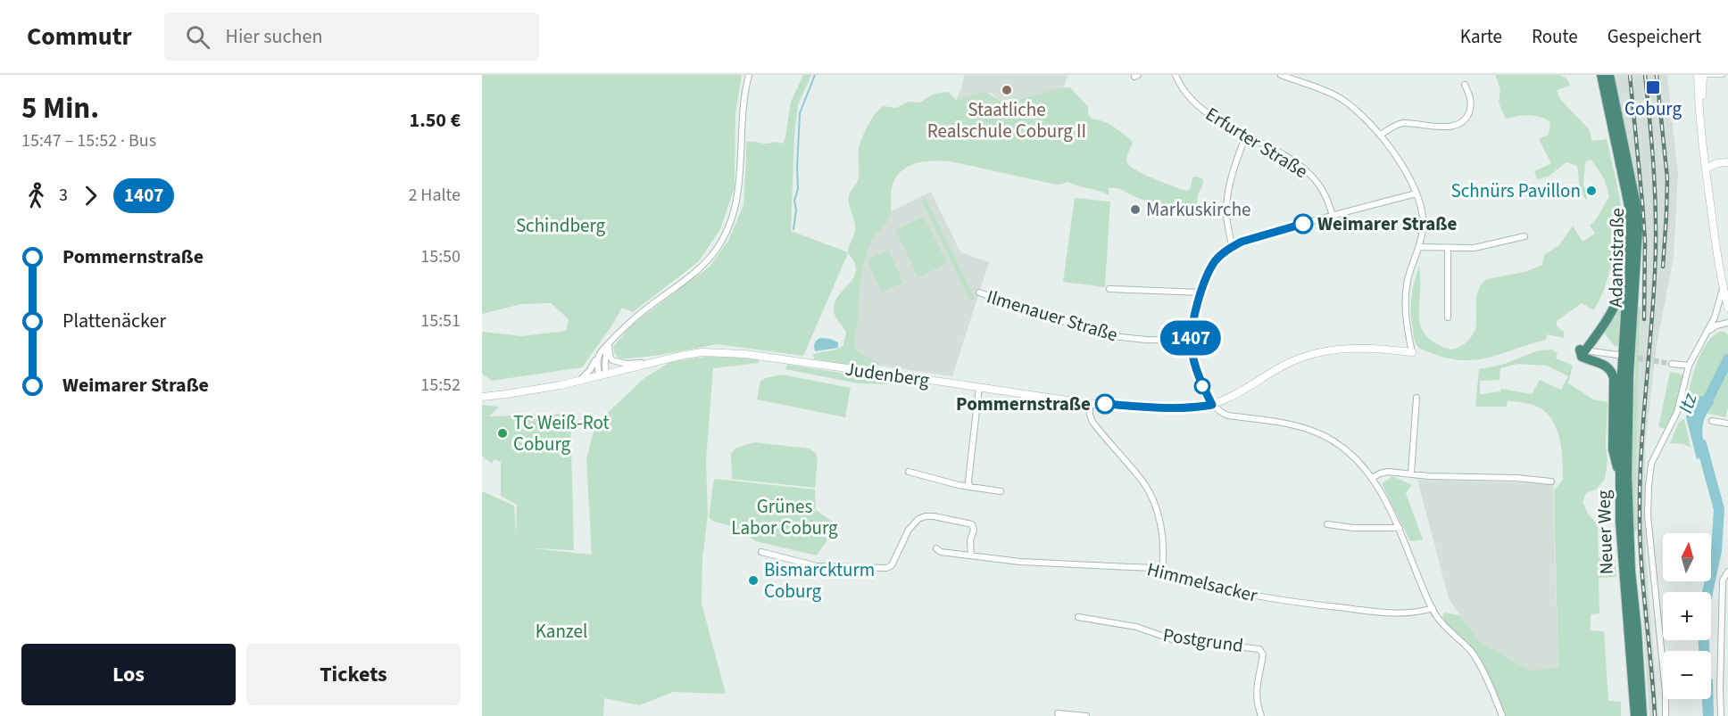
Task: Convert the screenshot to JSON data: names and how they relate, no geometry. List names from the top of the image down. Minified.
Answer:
{"streets":{"highway":["Adamistraße","Neuer Weg"],"street":["Erfurter Straße","Ilmenauer Straße","Judenberg","Himmelsacker","Postgrund"]},"crossings":[["Adamistraße","Neuer Weg"]],"water":["Itz"],"parks":["Schindberg","Grünes Labor Coburg","Kanzel"],"places":{"transit":["Coburg"],"other":["Staatliche Realschule Coburg II","Schnürs Pavillon","Markuskirche","Weimarer Straße","Pommernstraße","TC Weiß-Rot Coburg","Bismarckturm Coburg"]},"lines":["bus line 1407"],"north":"top","page":{"header":"Commutr","search":"Hier suchen","nav":["Karte","Route","Gespeichert"],"heading":["5 Min.","15:47 – 15:52 · Bus","1.50 €"],"on_map":"1407","legs":["3","1407","2 Halte"],"list":[{"name":"Pommernstraße","value":"15:50"},{"name":"Plattenäcker","value":"15:51"},{"name":"Weimarer Straße","value":"15:52"}],"map_buttons":["+","−"],"buttons":["Los","Tickets"]}}
